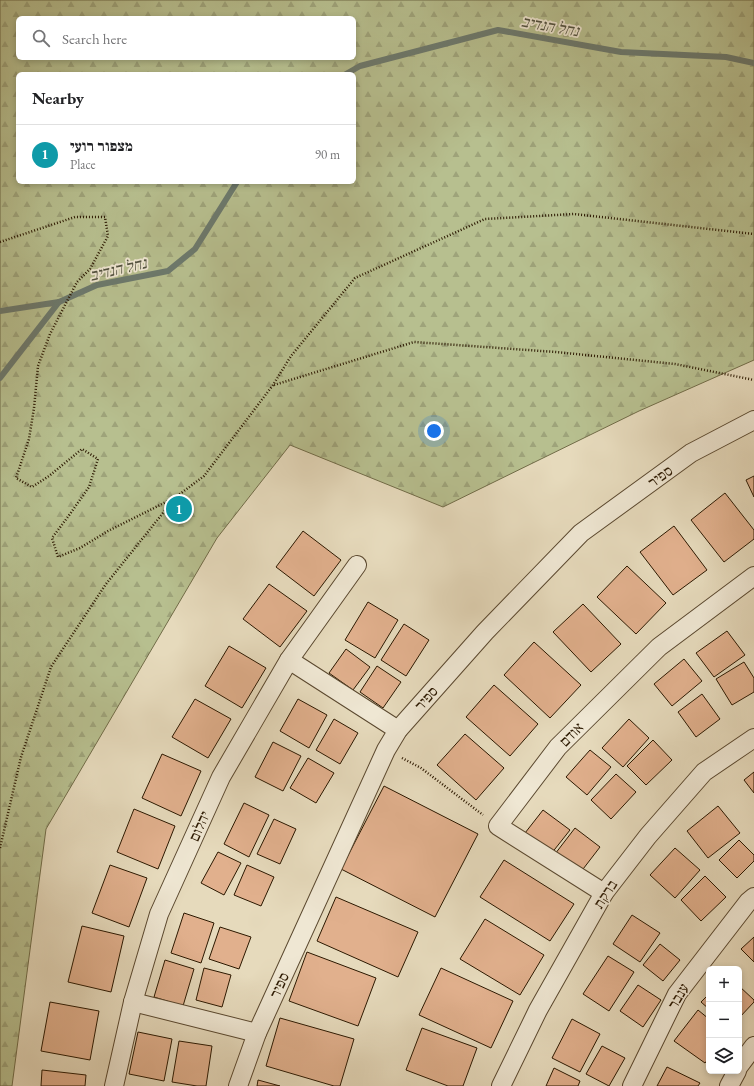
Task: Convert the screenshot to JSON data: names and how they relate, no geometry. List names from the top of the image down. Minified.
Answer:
{"streets":{"street":["ספיר","אודם","יהלום","ברקת","ענבר"]},"water":["נחל הנדיב"],"page":{"search":"Search here","heading":"Nearby","list":[{"mark":"1","name":"מצפור רועי","note":"Place","value":"90 m"}],"pins":"1","map_buttons":["+","−"]}}
